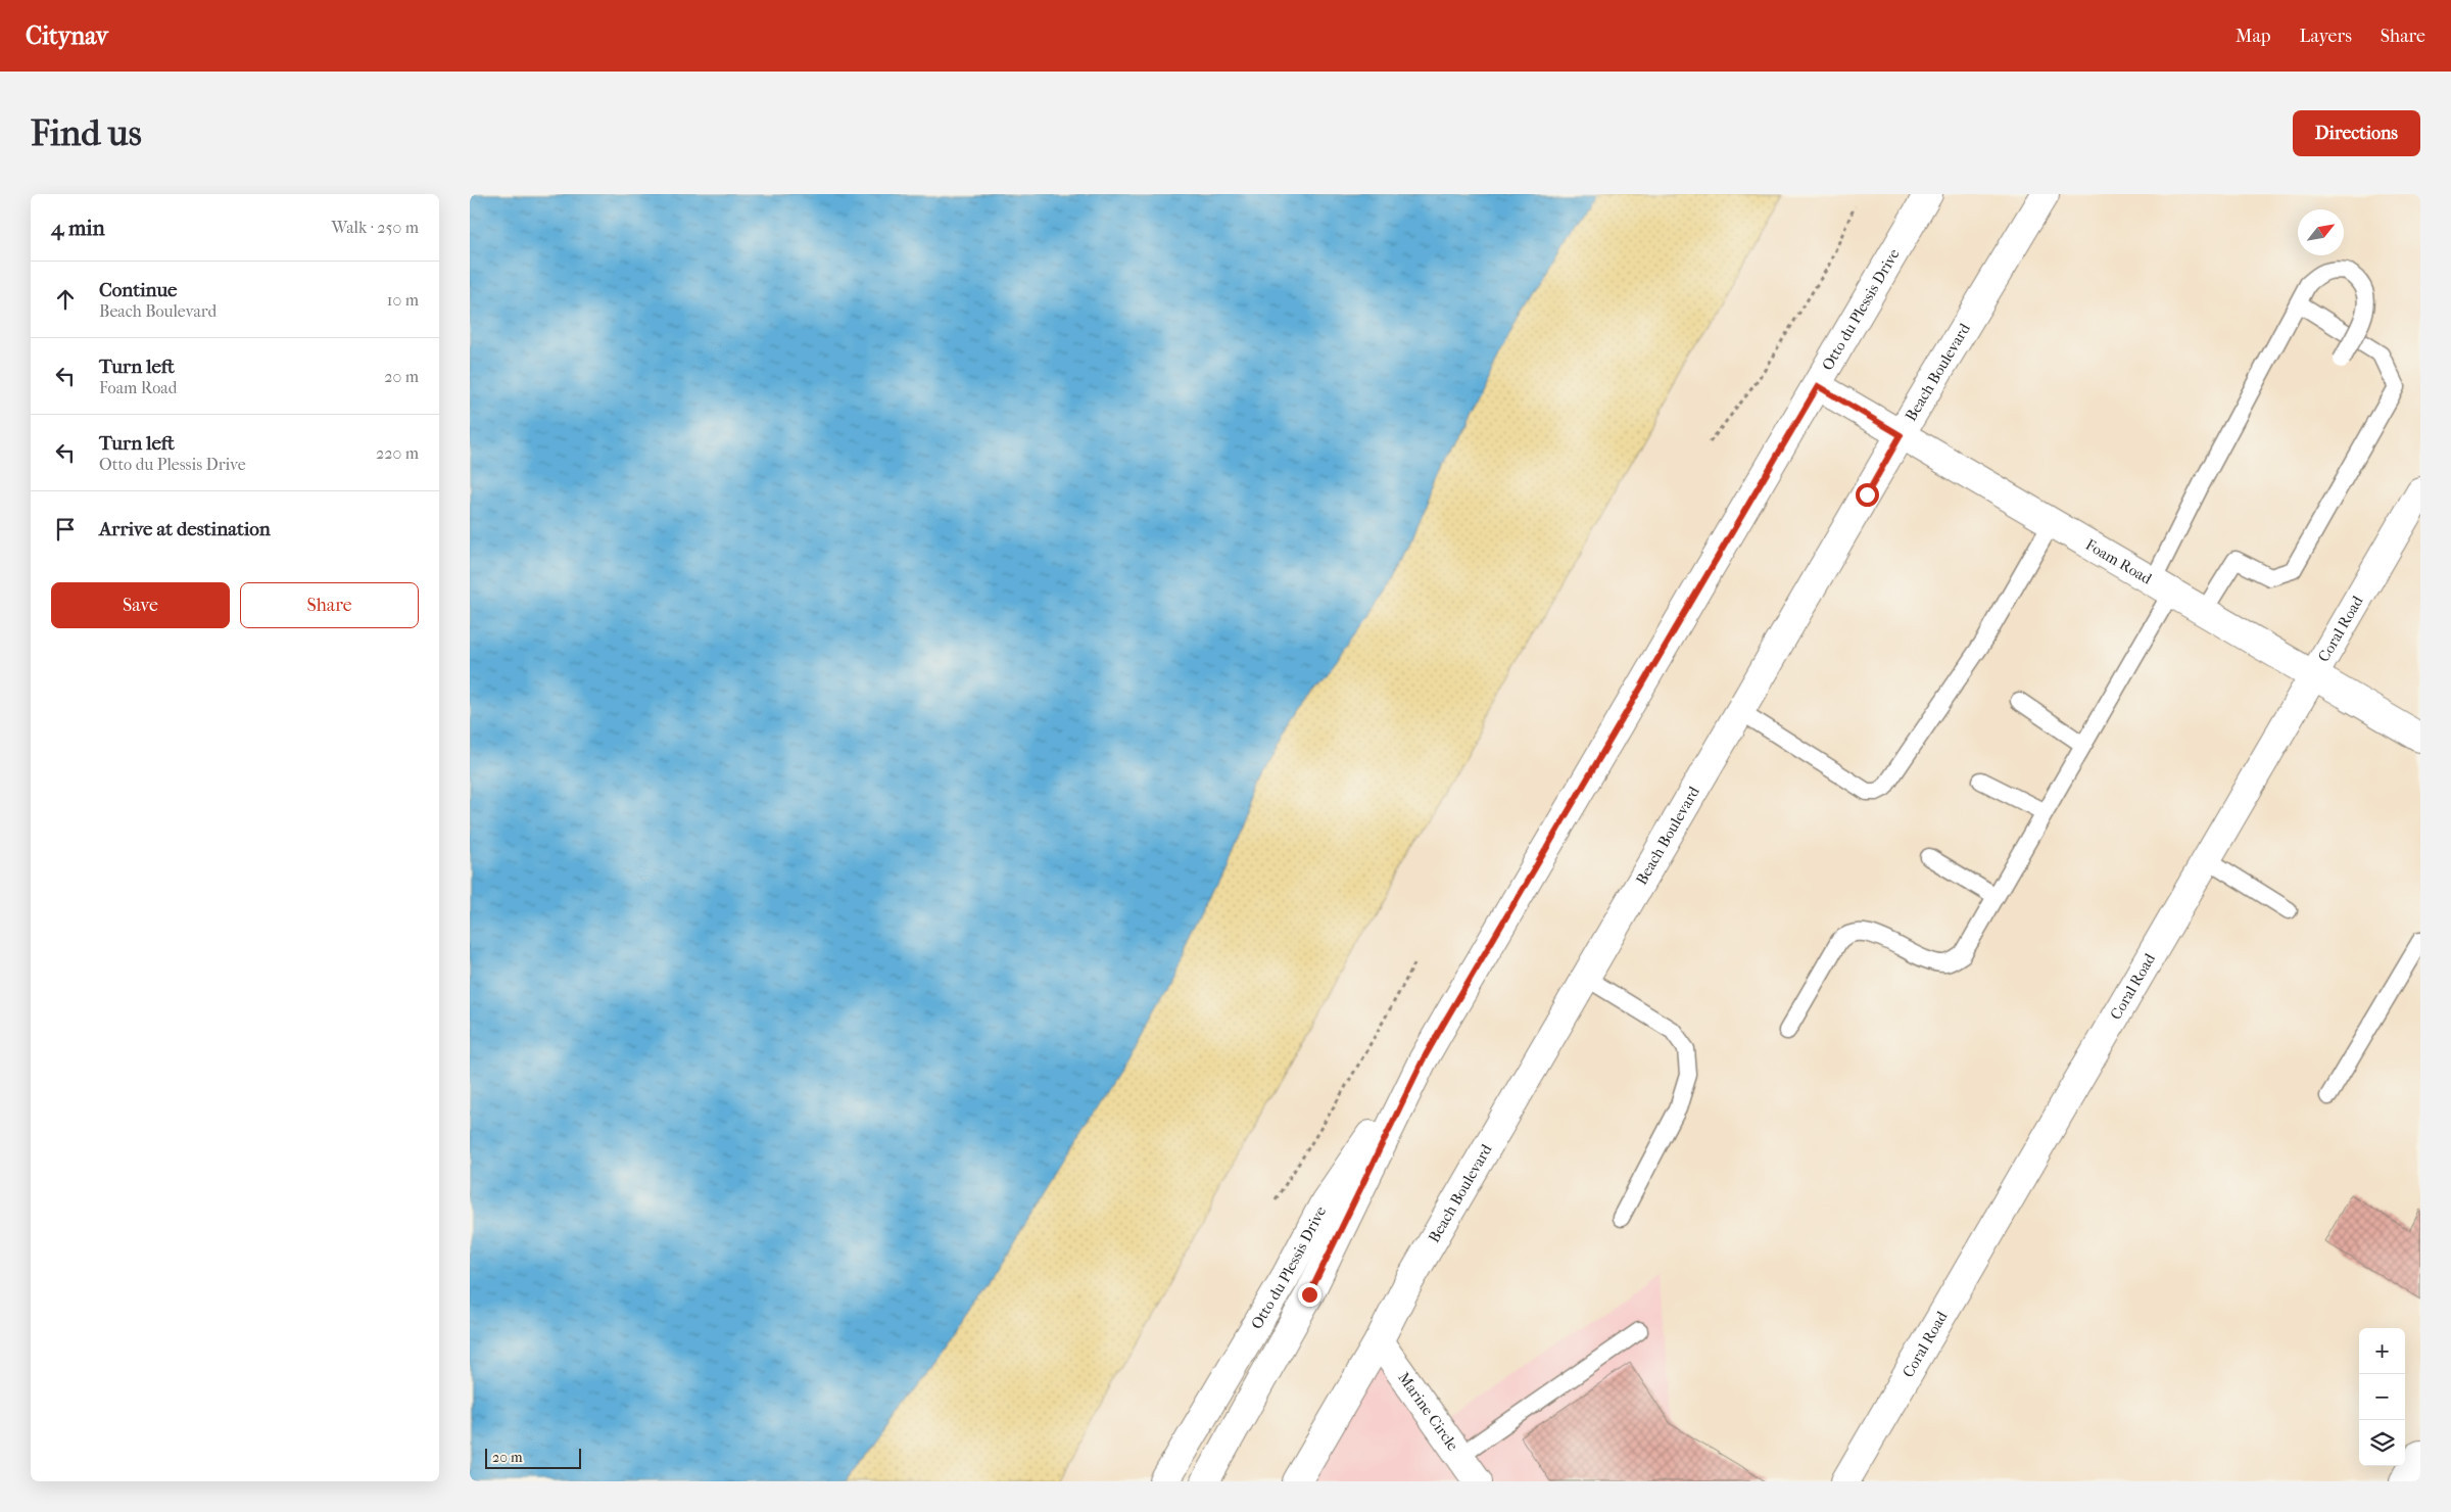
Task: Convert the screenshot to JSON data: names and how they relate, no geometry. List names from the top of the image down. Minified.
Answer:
{"streets":{"street":["Otto du Plessis Drive","Beach Boulevard","Foam Road","Coral Road","Marine Circle"]},"crossings":[["Otto du Plessis Drive","Foam Road"],["Beach Boulevard","Foam Road"],["Beach Boulevard","Marine Circle"],["Foam Road","Coral Road"]],"scale_bar":"20 m","north":"top right","page":{"header":"Citynav","nav":["Map","Layers","Share"],"buttons":["Directions",["Save","Share"]],"title":"Find us","heading":["4 min","Walk · 250 m"],"list":[["Continue","Beach Boulevard","10 m"],["Turn left","Foam Road","20 m"],["Turn left","Otto du Plessis Drive","220 m"],"Arrive at destination"],"map_buttons":["+","−"],"scale":"20 m"}}
